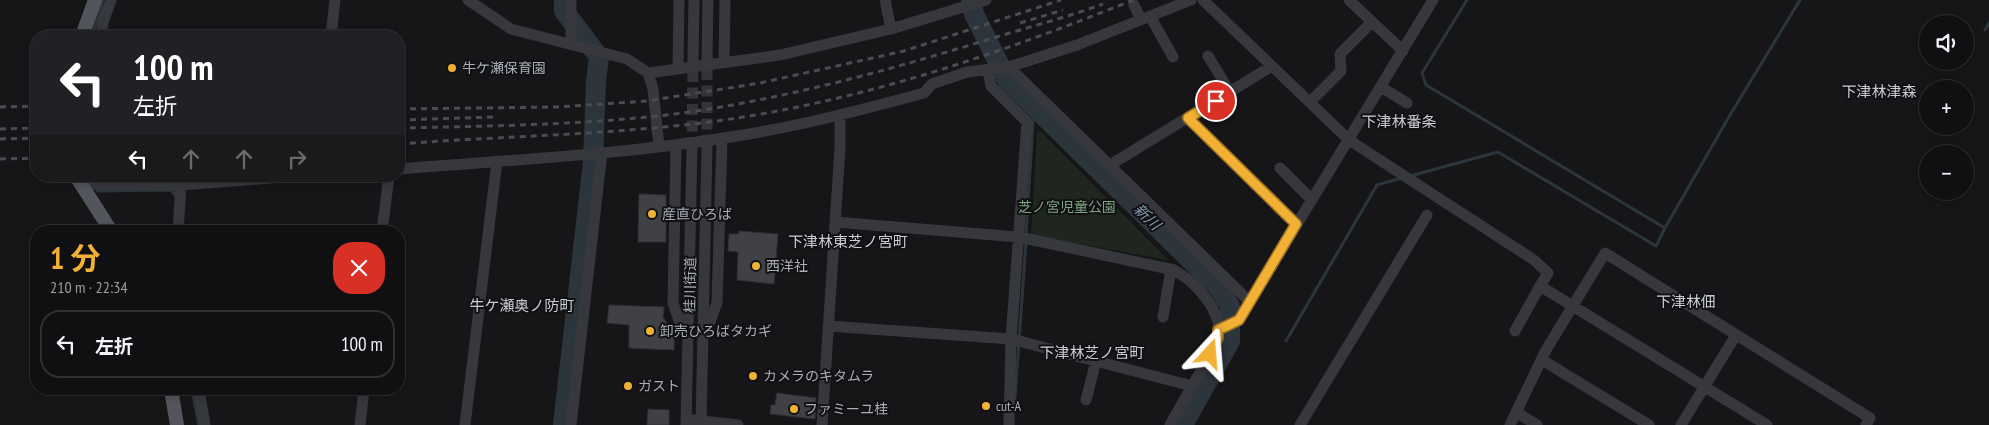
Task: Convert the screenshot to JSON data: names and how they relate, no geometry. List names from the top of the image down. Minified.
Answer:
{"streets":{"street":["桂川街道"]},"districts":["下津林津森","下津林番条","下津林東芝ノ宮町","下津林佃","牛ケ瀬奥ノ防町","下津林芝ノ宮町"],"water":["新川"],"parks":["芝ノ宮児童公園"],"places":["牛ケ瀬保育園","産直ひろば","西洋社","卸売ひろばタカギ","カメラのキタムラ","ガスト","cut-A","ファミーユ桂"],"page":{"map_buttons":["+","−"],"turn":["100 m","左折"],"heading":["1 分","210 m · 22:34"],"list":[{"name":"左折","value":"100 m"}]}}
